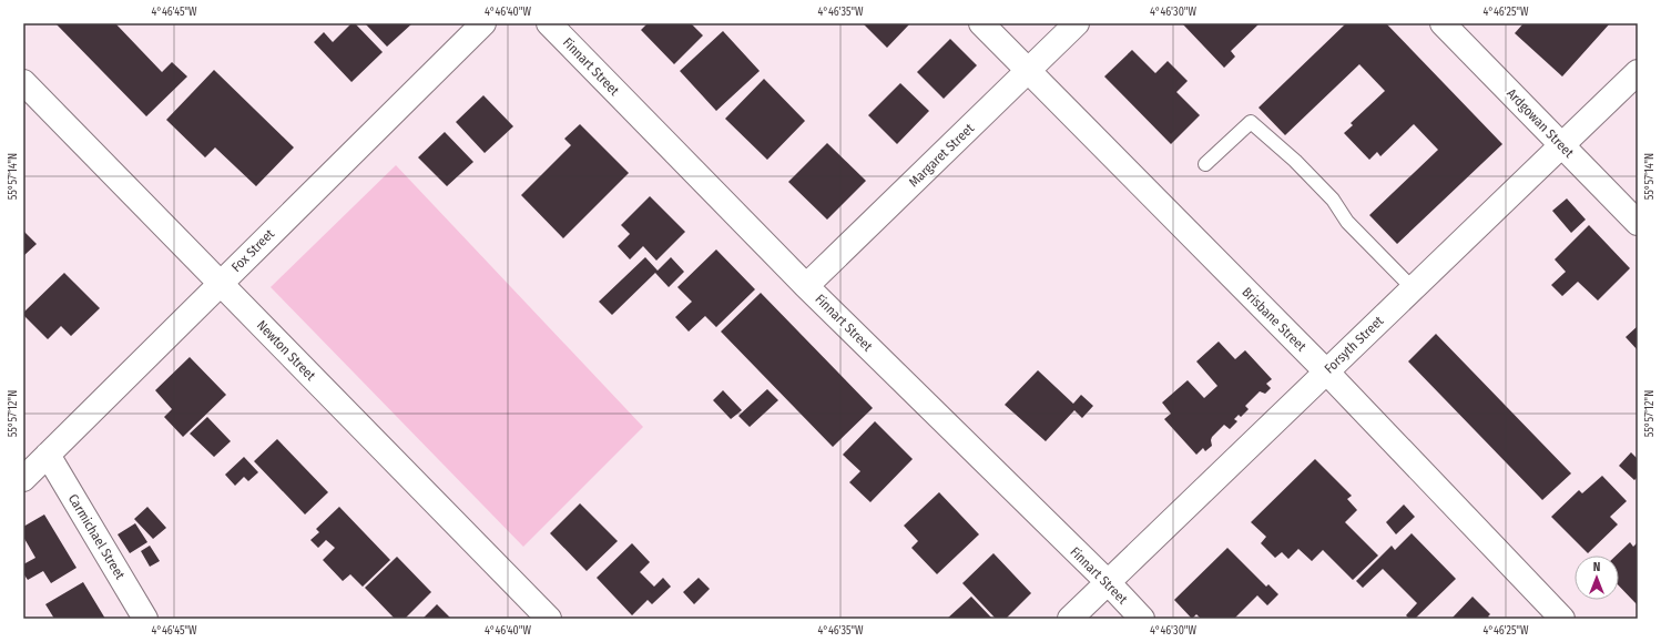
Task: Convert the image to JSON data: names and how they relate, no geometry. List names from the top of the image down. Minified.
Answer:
{"streets":{"street":["Finnart Street","Ardgowan Street","Margaret Street","Fox Street","Brisbane Street","Forsyth Street","Newton Street","Carmichael Street"]},"crossings":[["Finnart Street","Margaret Street"],["Finnart Street","Forsyth Street"],["Ardgowan Street","Forsyth Street"],["Margaret Street","Brisbane Street"],["Fox Street","Newton Street"],["Fox Street","Carmichael Street"],["Brisbane Street","Forsyth Street"]],"north":"top","coordinates":["4°46'45\"W","4°46'40\"W","4°46'35\"W","4°46'30\"W","4°46'25\"W","55°57'14\"N","55°57'12\"N"]}
